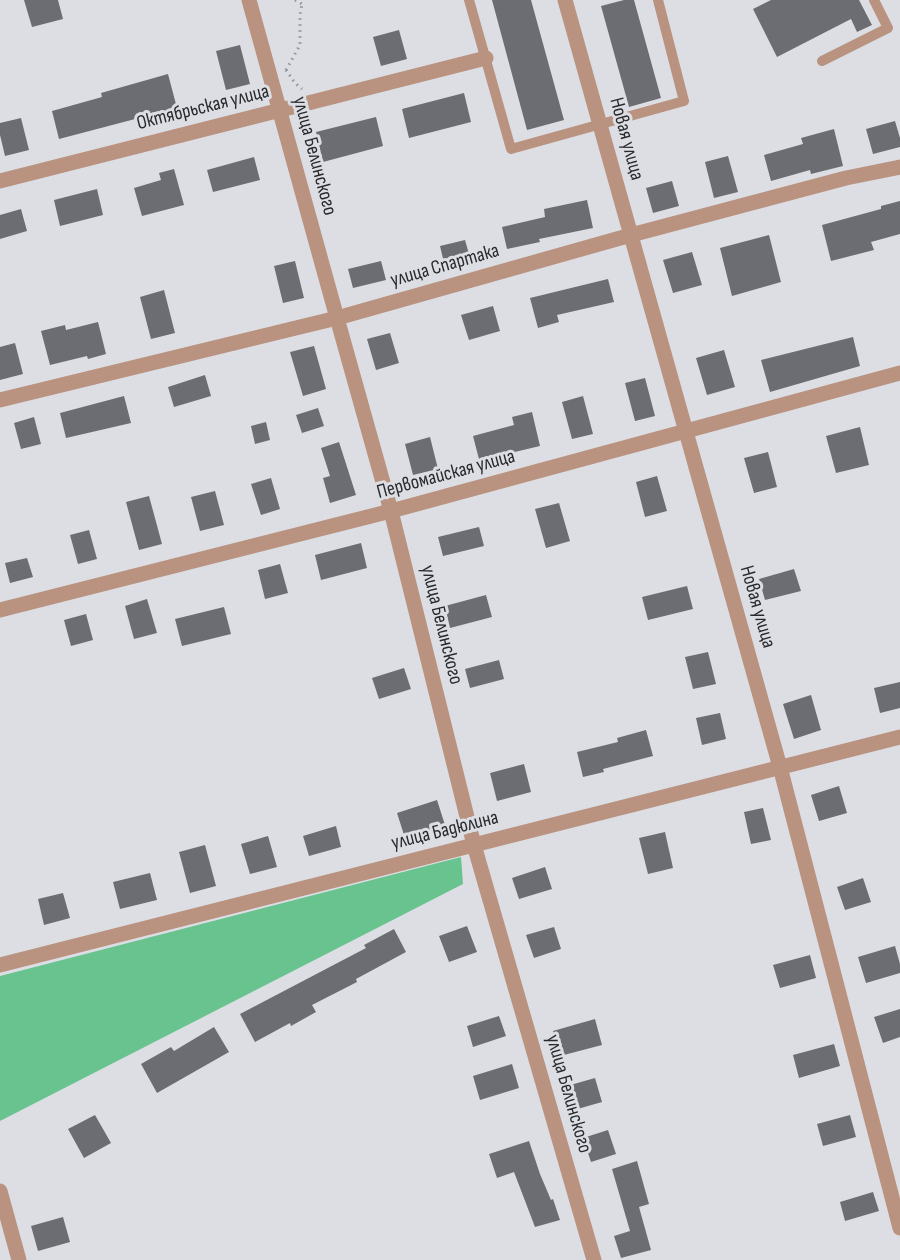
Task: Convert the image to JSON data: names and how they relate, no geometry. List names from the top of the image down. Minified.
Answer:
{"streets":{"street":["Октябрьская улица","Новая улица","улица Белинского","улица Спартака","Первомайская улица","улица Бадюлина"]},"crossings":[["Октябрьская улица","улица Белинского"],["Новая улица","улица Спартака"],["Новая улица","Первомайская улица"],["Новая улица","улица Бадюлина"],["улица Белинского","улица Спартака"],["улица Белинского","Первомайская улица"],["улица Белинского","улица Бадюлина"]]}
